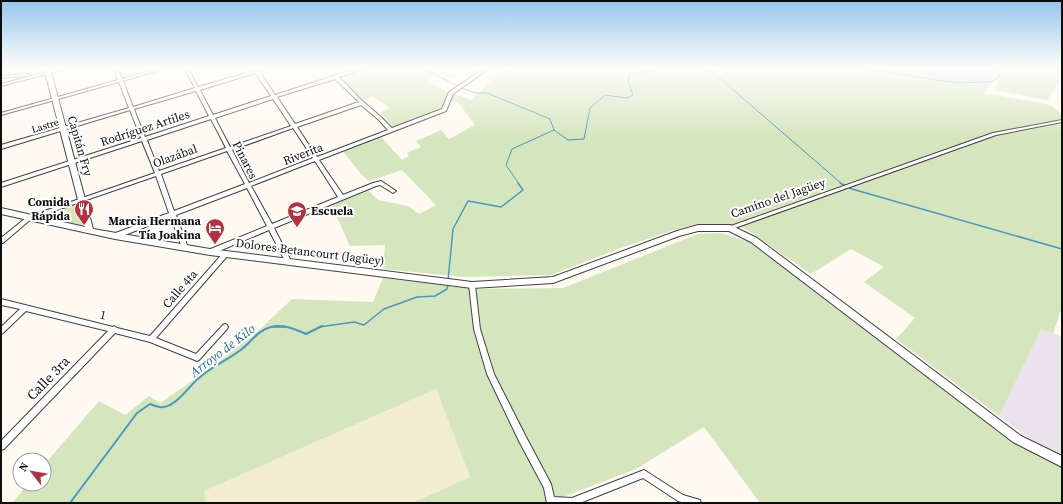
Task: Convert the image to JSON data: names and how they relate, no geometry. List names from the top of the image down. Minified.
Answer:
{"streets":{"street":["Lastre","Rodríguez Artiles","Capitán Fry","Riverita","Olazábal","Pinares","Camino del Jagüey","Dolores Betancourt (Jagüey)","Calle 4ta","1","Calle 3ra"]},"crossings":[["Lastre","Rodríguez Artiles"],["Lastre","Capitán Fry"],["Rodríguez Artiles","Capitán Fry"],["Rodríguez Artiles","Pinares"],["Capitán Fry","Olazábal"],["Capitán Fry","Dolores Betancourt (Jagüey)"],["Riverita","Pinares"],["Riverita","Dolores Betancourt (Jagüey)"],["Olazábal","Pinares"],["Olazábal","Dolores Betancourt (Jagüey)"],["Pinares","Dolores Betancourt (Jagüey)"],["Camino del Jagüey","Dolores Betancourt (Jagüey)"],["Dolores Betancourt (Jagüey)","Calle 4ta"],["Calle 4ta","1"],["1","Calle 3ra"]],"water":["Arroyo de Kilo"],"places":{"restaurant":["Comida Rápida"],"school or university":["Escuela"],"hotel":["Marcia Hermana Tía Joakina"]},"north":"top left"}
